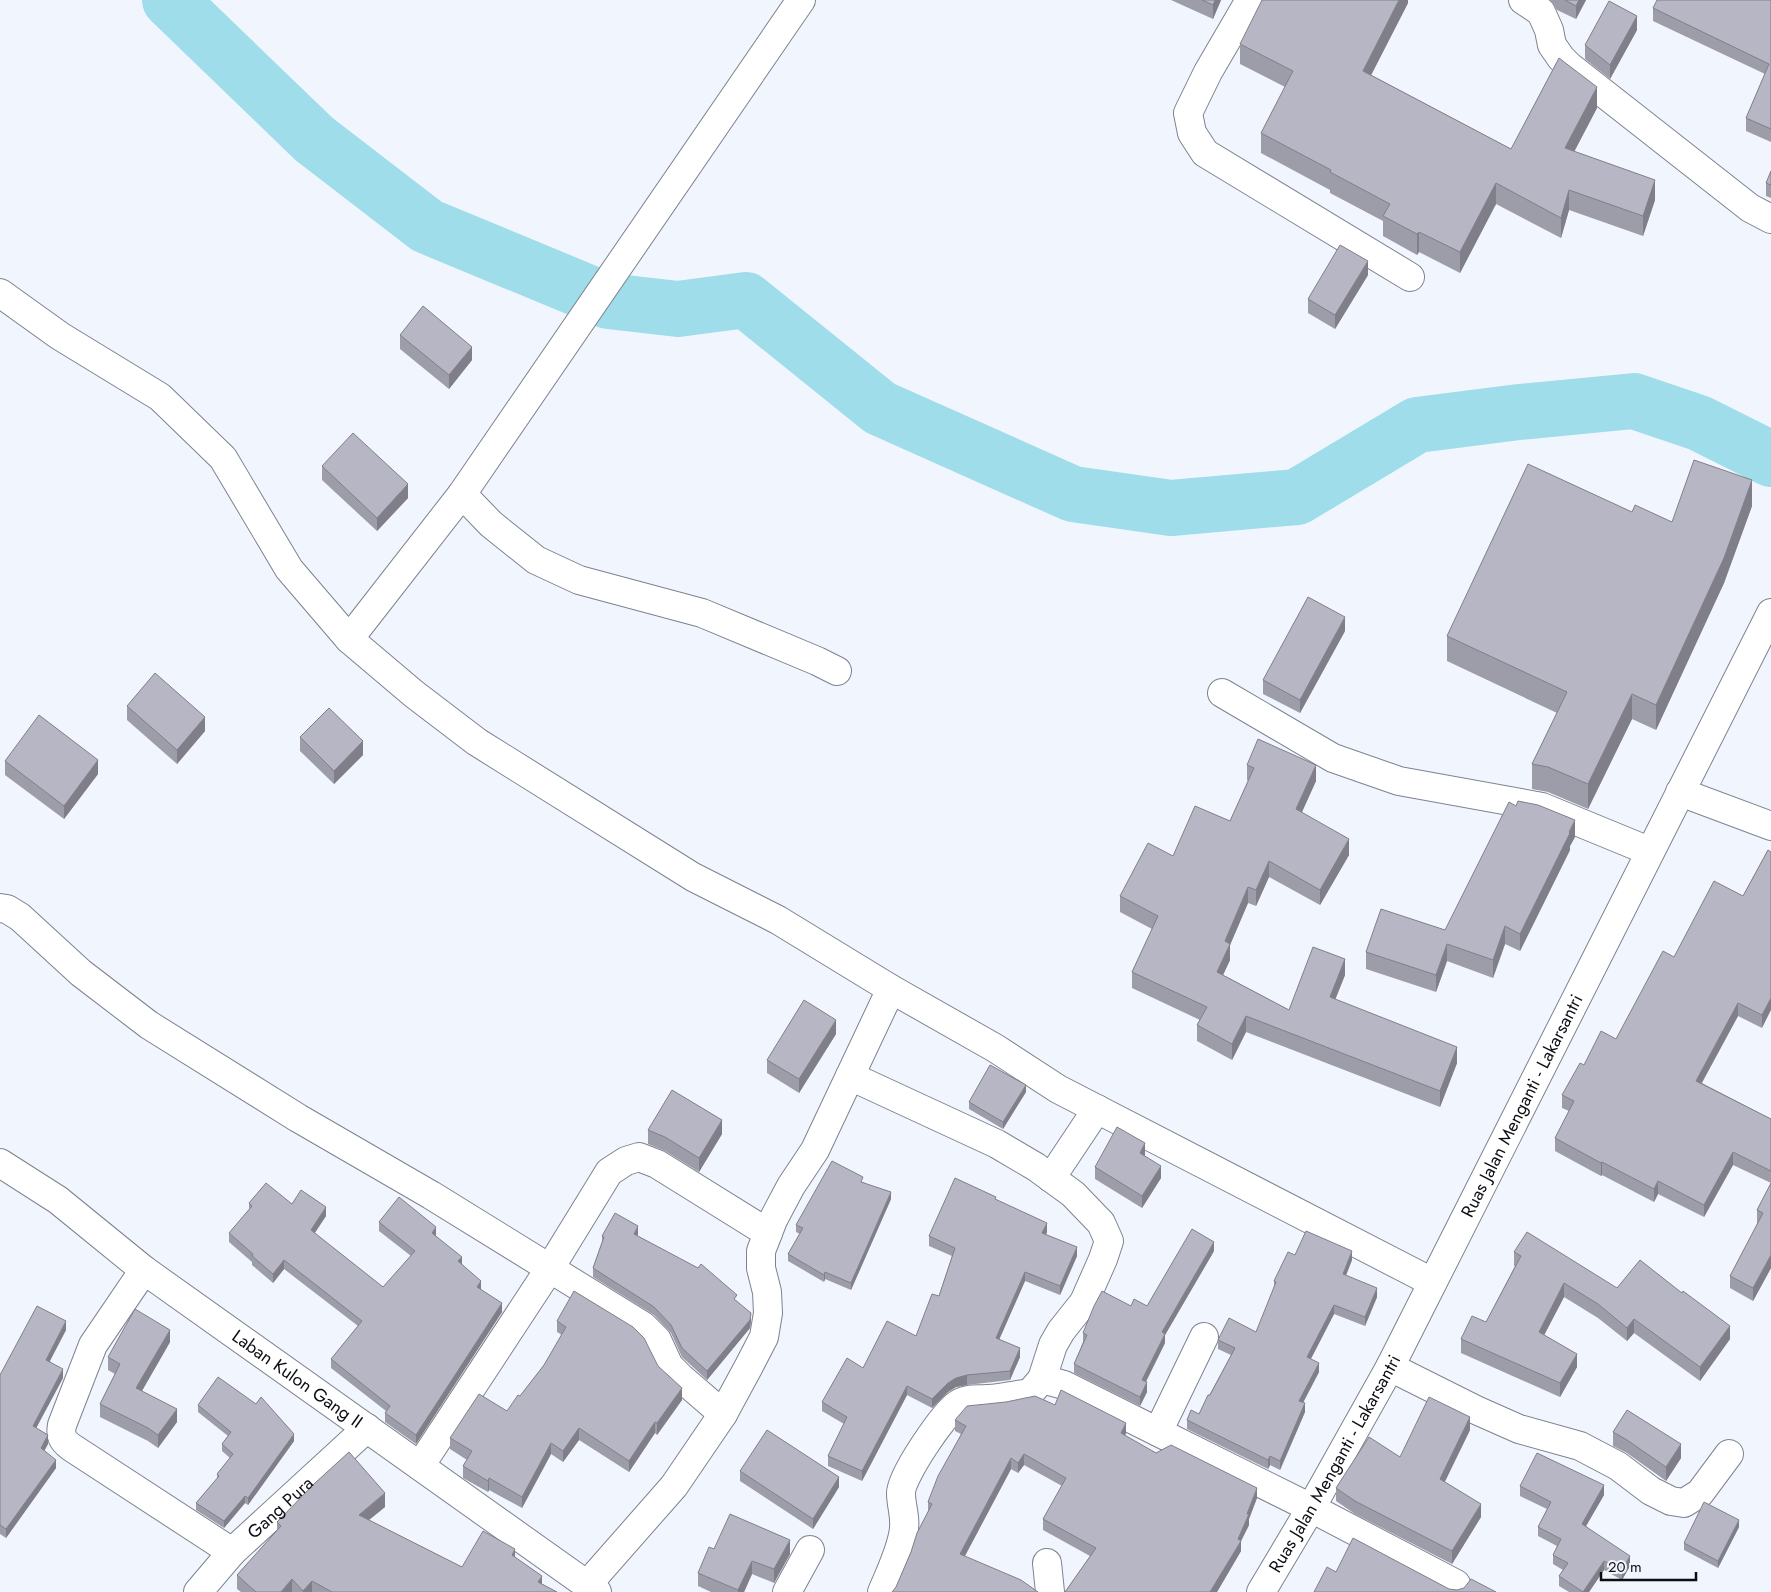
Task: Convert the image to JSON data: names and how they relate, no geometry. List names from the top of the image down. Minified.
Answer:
{"streets":{"street":["Ruas Jalan Menganti - Lakarsantri","Laban Kulon Gang II","Gang Pura"]},"crossings":[["Laban Kulon Gang II","Gang Pura"]],"scale_bar":"20 m"}
